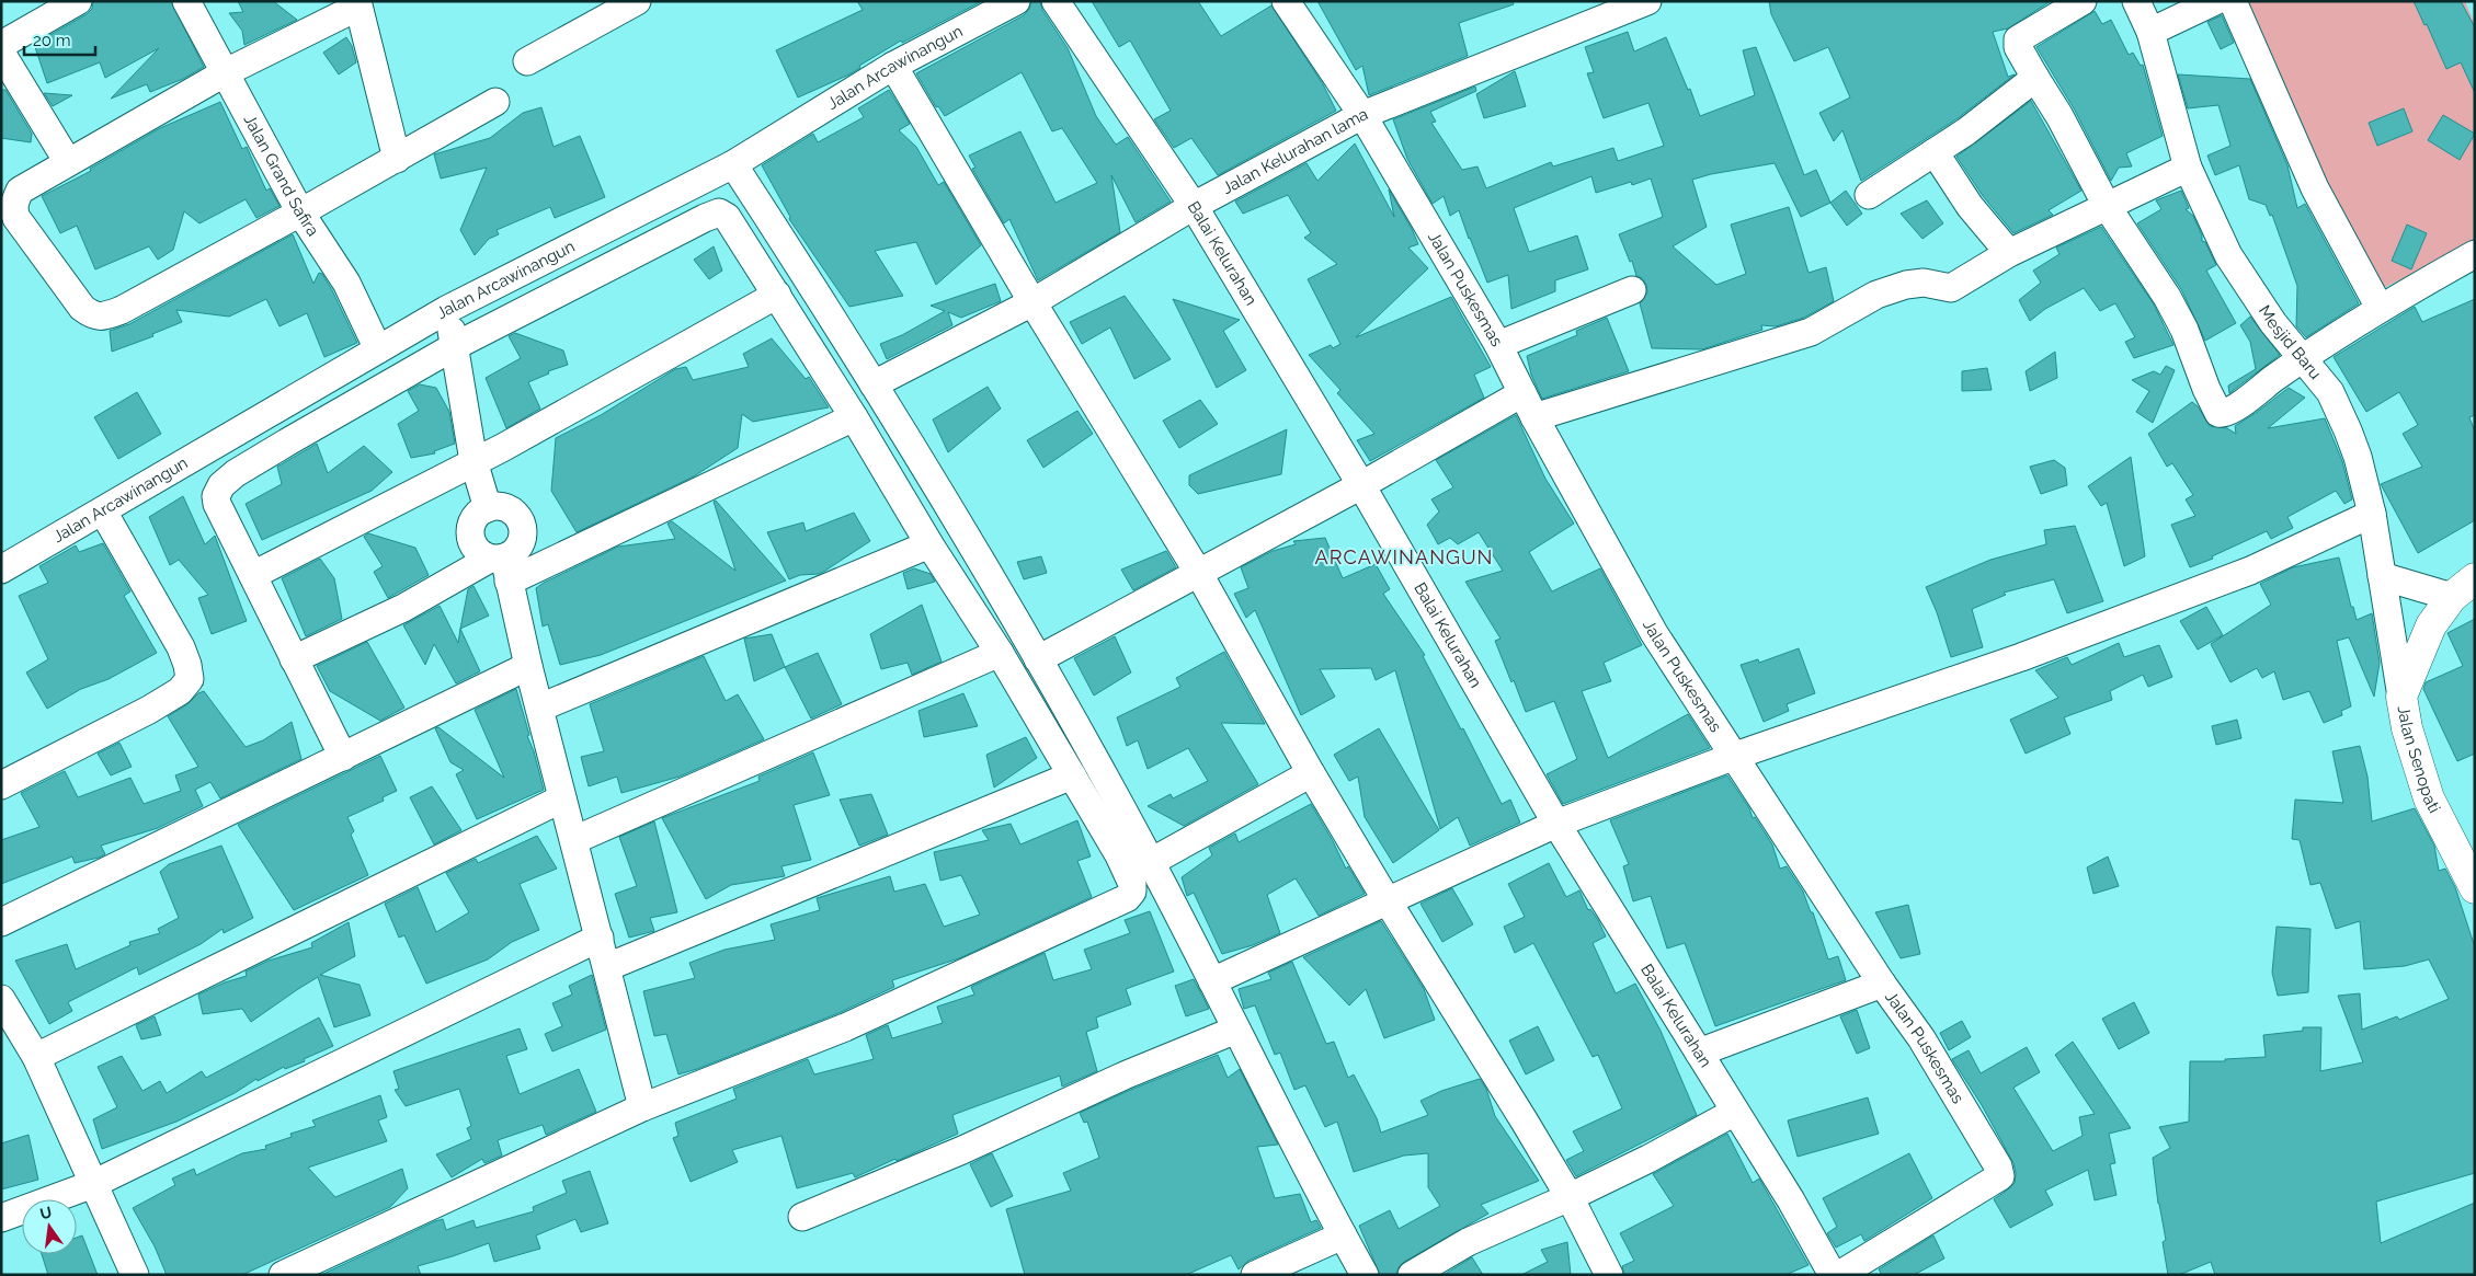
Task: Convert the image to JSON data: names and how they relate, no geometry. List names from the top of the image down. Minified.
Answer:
{"streets":{"main road":["Jalan Senopati"],"street":["Jalan Arcawinangun","Jalan Kelurahan lama","Jalan Grand Safira","Balai Kelurahan","Jalan Puskesmas","Mesjid Baru"]},"crossings":[["Jalan Arcawinangun","Jalan Grand Safira"],["Jalan Kelurahan lama","Balai Kelurahan"],["Jalan Kelurahan lama","Jalan Puskesmas"],["Mesjid Baru","Jalan Senopati"]],"districts":["ARCAWINANGUN"],"scale_bar":"20 m","north":"top"}
